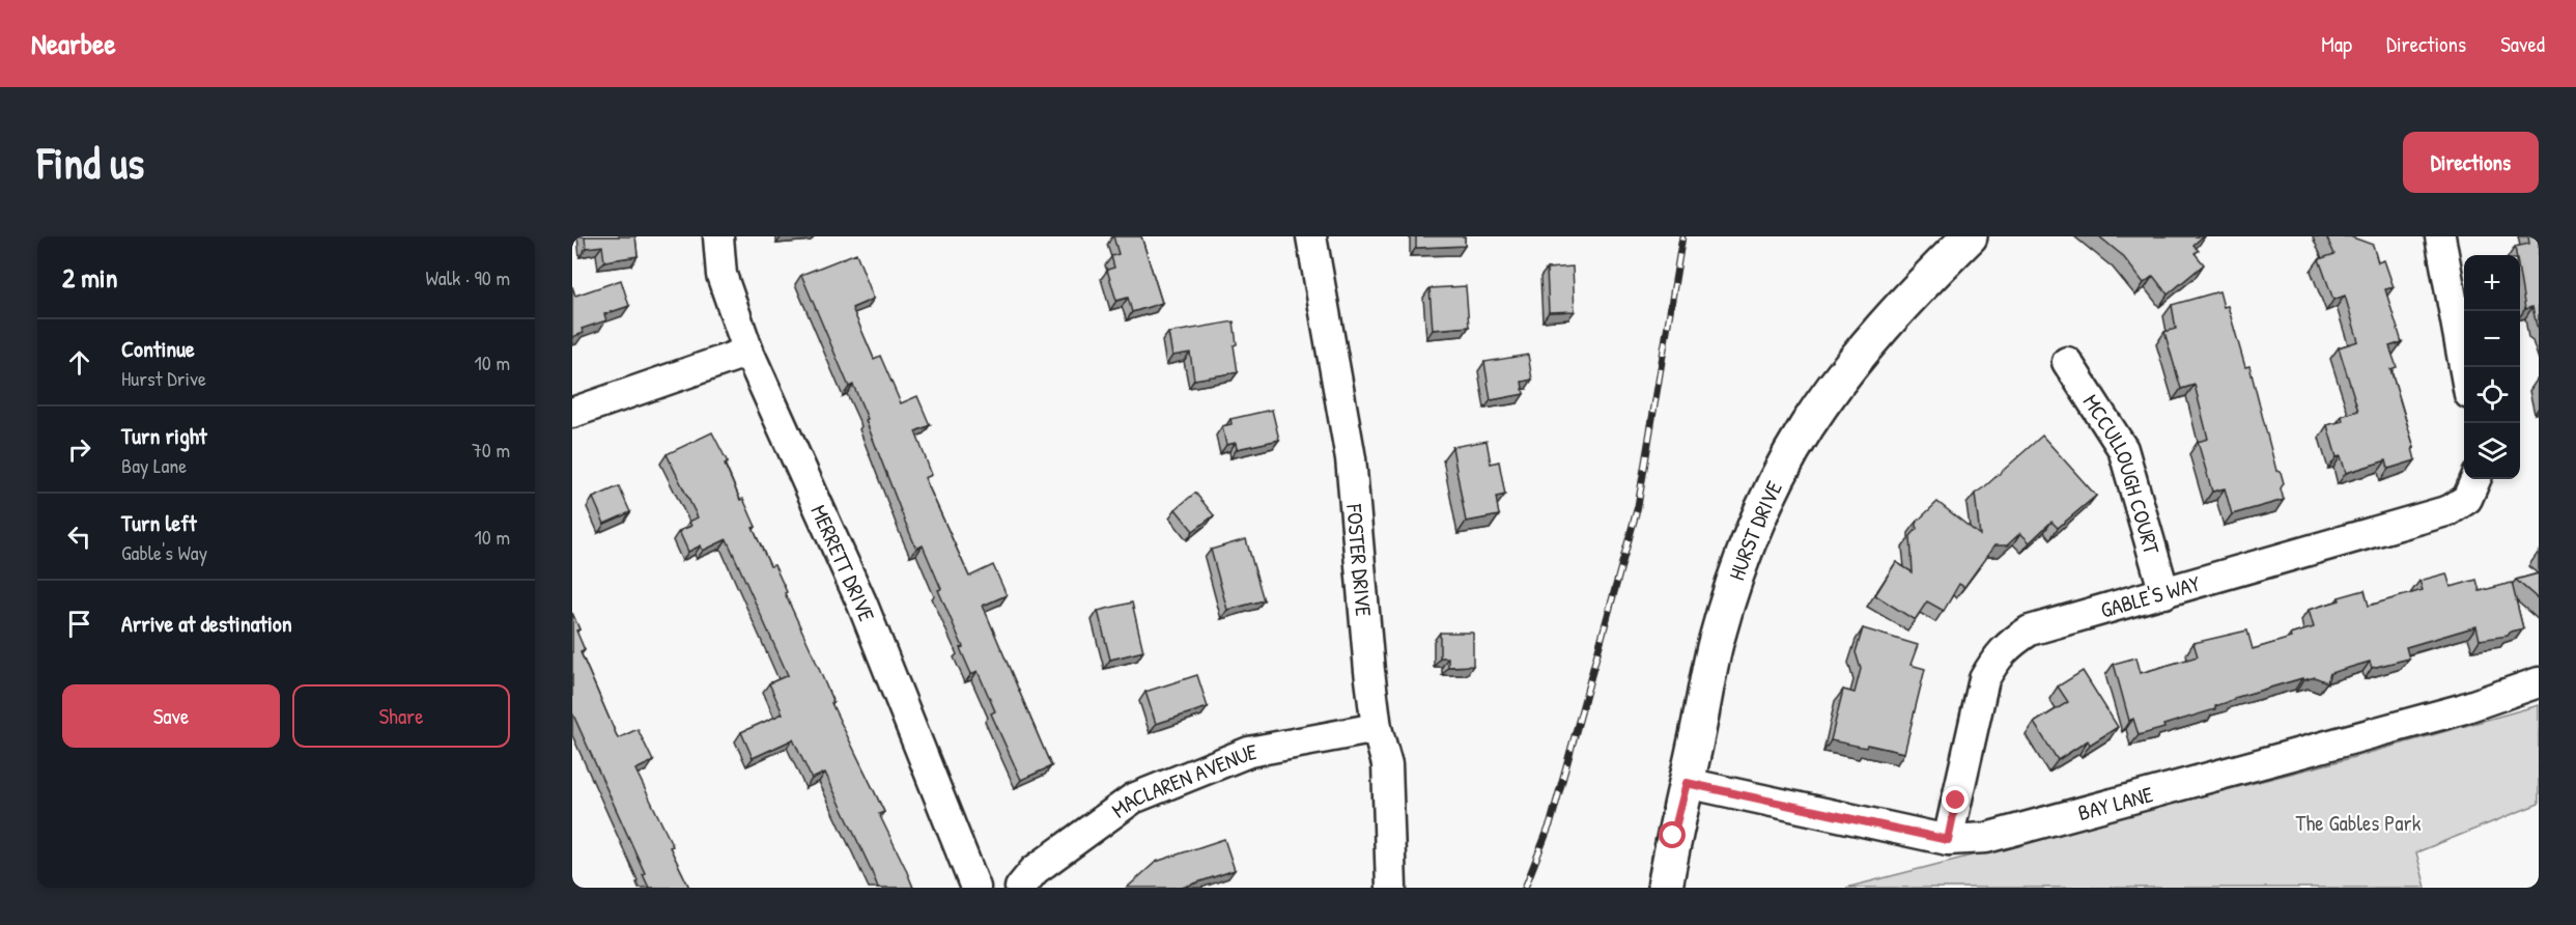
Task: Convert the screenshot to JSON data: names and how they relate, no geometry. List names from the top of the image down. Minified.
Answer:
{"streets":{"street":["MCCULLOUGH COURT","HURST DRIVE","FOSTER DRIVE","MERRETT DRIVE","GABLE'S WAY","MACLAREN AVENUE","BAY LANE"]},"crossings":[["MCCULLOUGH COURT","GABLE'S WAY"],["HURST DRIVE","BAY LANE"],["FOSTER DRIVE","MACLAREN AVENUE"],["GABLE'S WAY","BAY LANE"]],"parks":["The Gables Park"],"page":{"header":"Nearbee","nav":["Map","Directions","Saved"],"buttons":["Directions",["Save","Share"]],"title":"Find us","heading":["2 min","Walk · 90 m"],"map_buttons":["+","−"],"list":[["Continue","Hurst Drive","10 m"],["Turn right","Bay Lane","70 m"],["Turn left","Gable's Way","10 m"],"Arrive at destination"]}}
